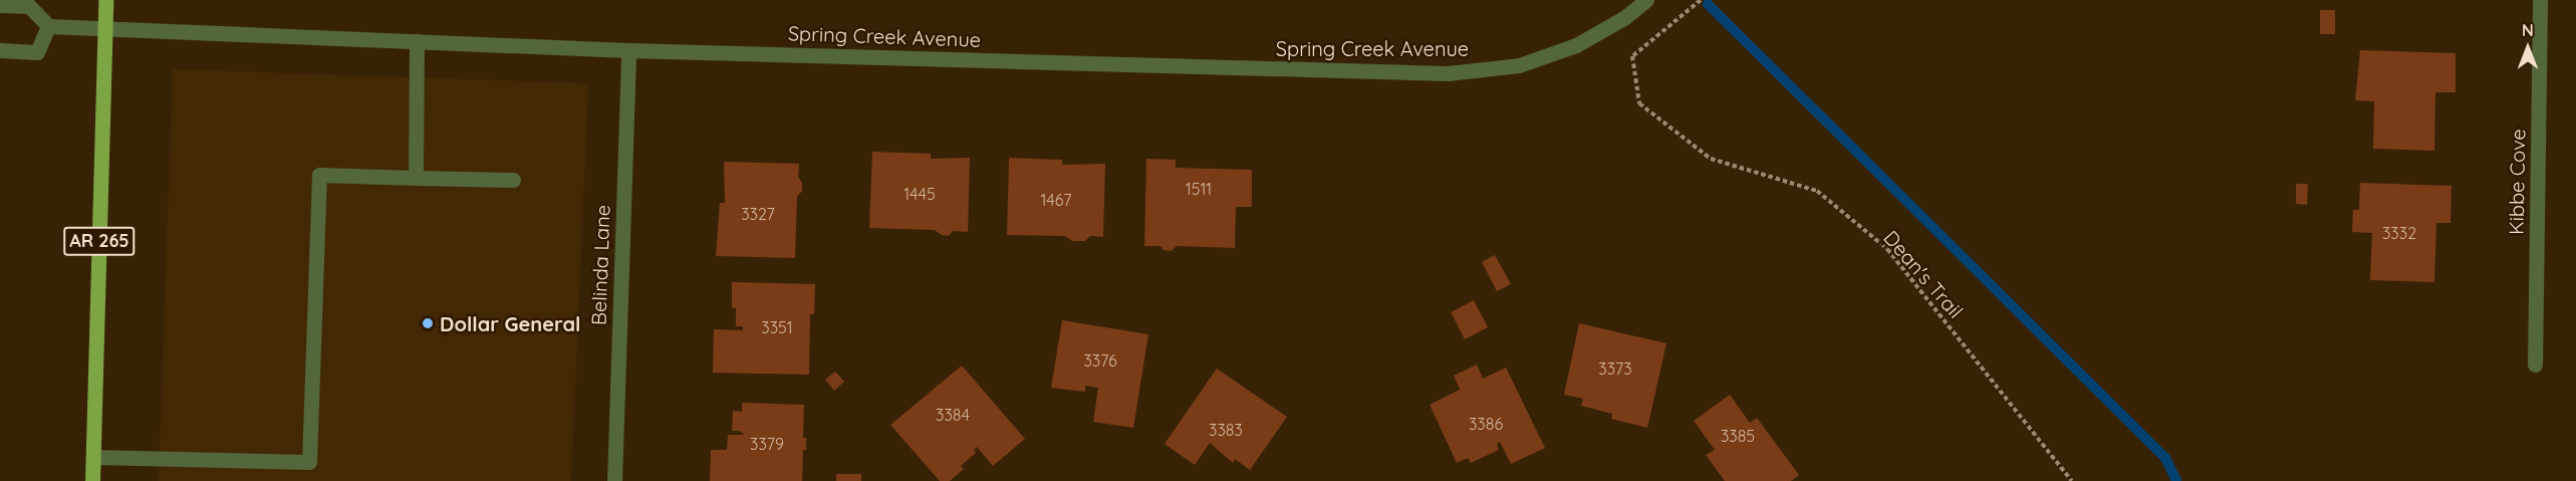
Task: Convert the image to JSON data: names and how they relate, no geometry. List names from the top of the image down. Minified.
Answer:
{"streets":{"main road":["AR 265"],"street":["Spring Creek Avenue","Kibbe Cove","Belinda Lane"],"path":["Dean's Trail"]},"crossings":[["Spring Creek Avenue","AR 265"],["Spring Creek Avenue","Belinda Lane"]],"places":["Dollar General"],"house_numbers":["1511","1445","1467","3327","3332","3351","3376","3373","3384","3386","3383","3385","3379"],"north":"top"}
